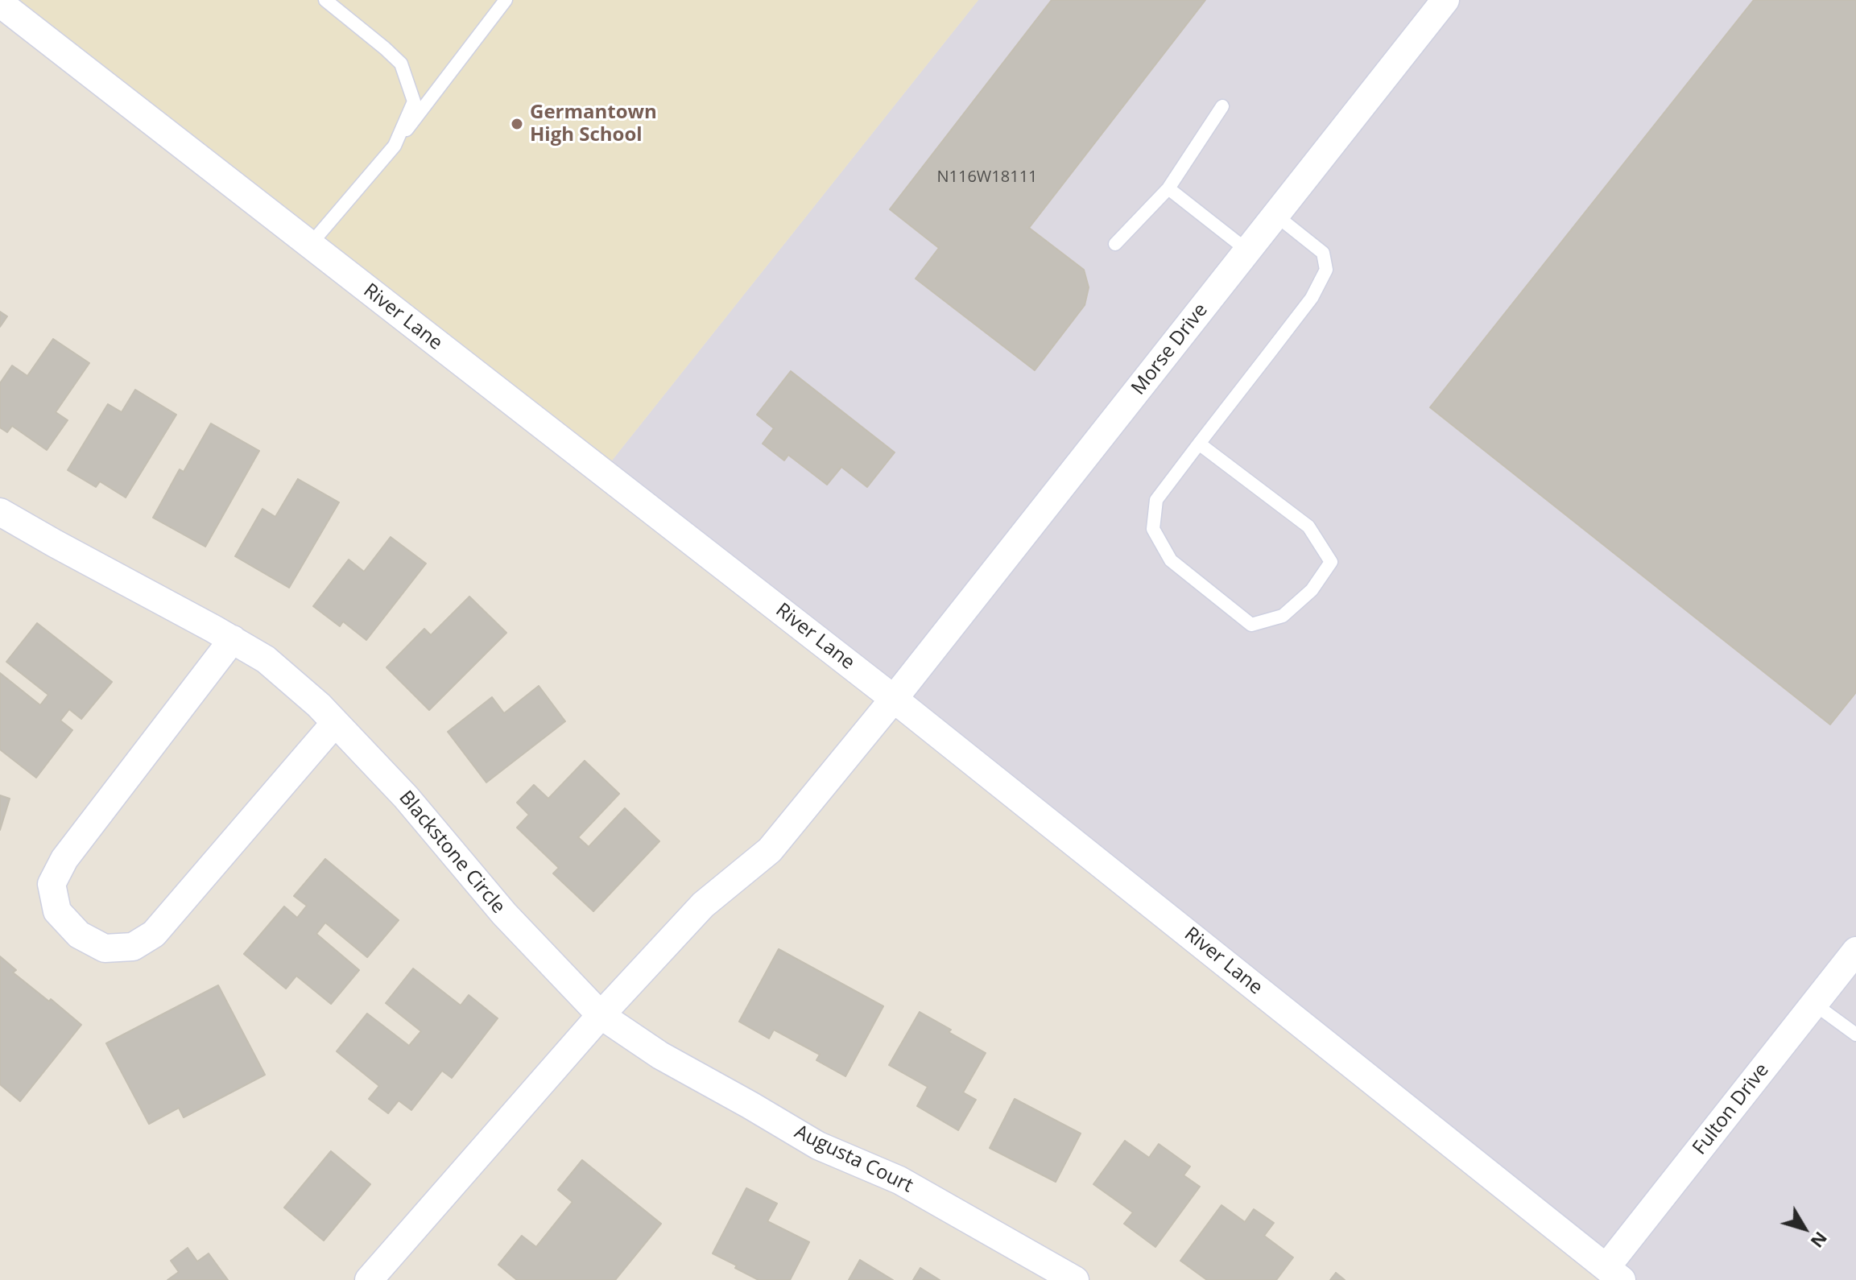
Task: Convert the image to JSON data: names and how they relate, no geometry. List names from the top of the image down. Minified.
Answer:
{"streets":{"street":["River Lane","Morse Drive","Blackstone Circle","Fulton Drive","Augusta Court"]},"crossings":[["River Lane","Morse Drive"],["River Lane","Fulton Drive"],["Morse Drive","Blackstone Circle"],["Morse Drive","Augusta Court"],["Blackstone Circle","Augusta Court"]],"places":["Germantown High School"],"house_numbers":["N116W18111"],"north":"bottom right"}
